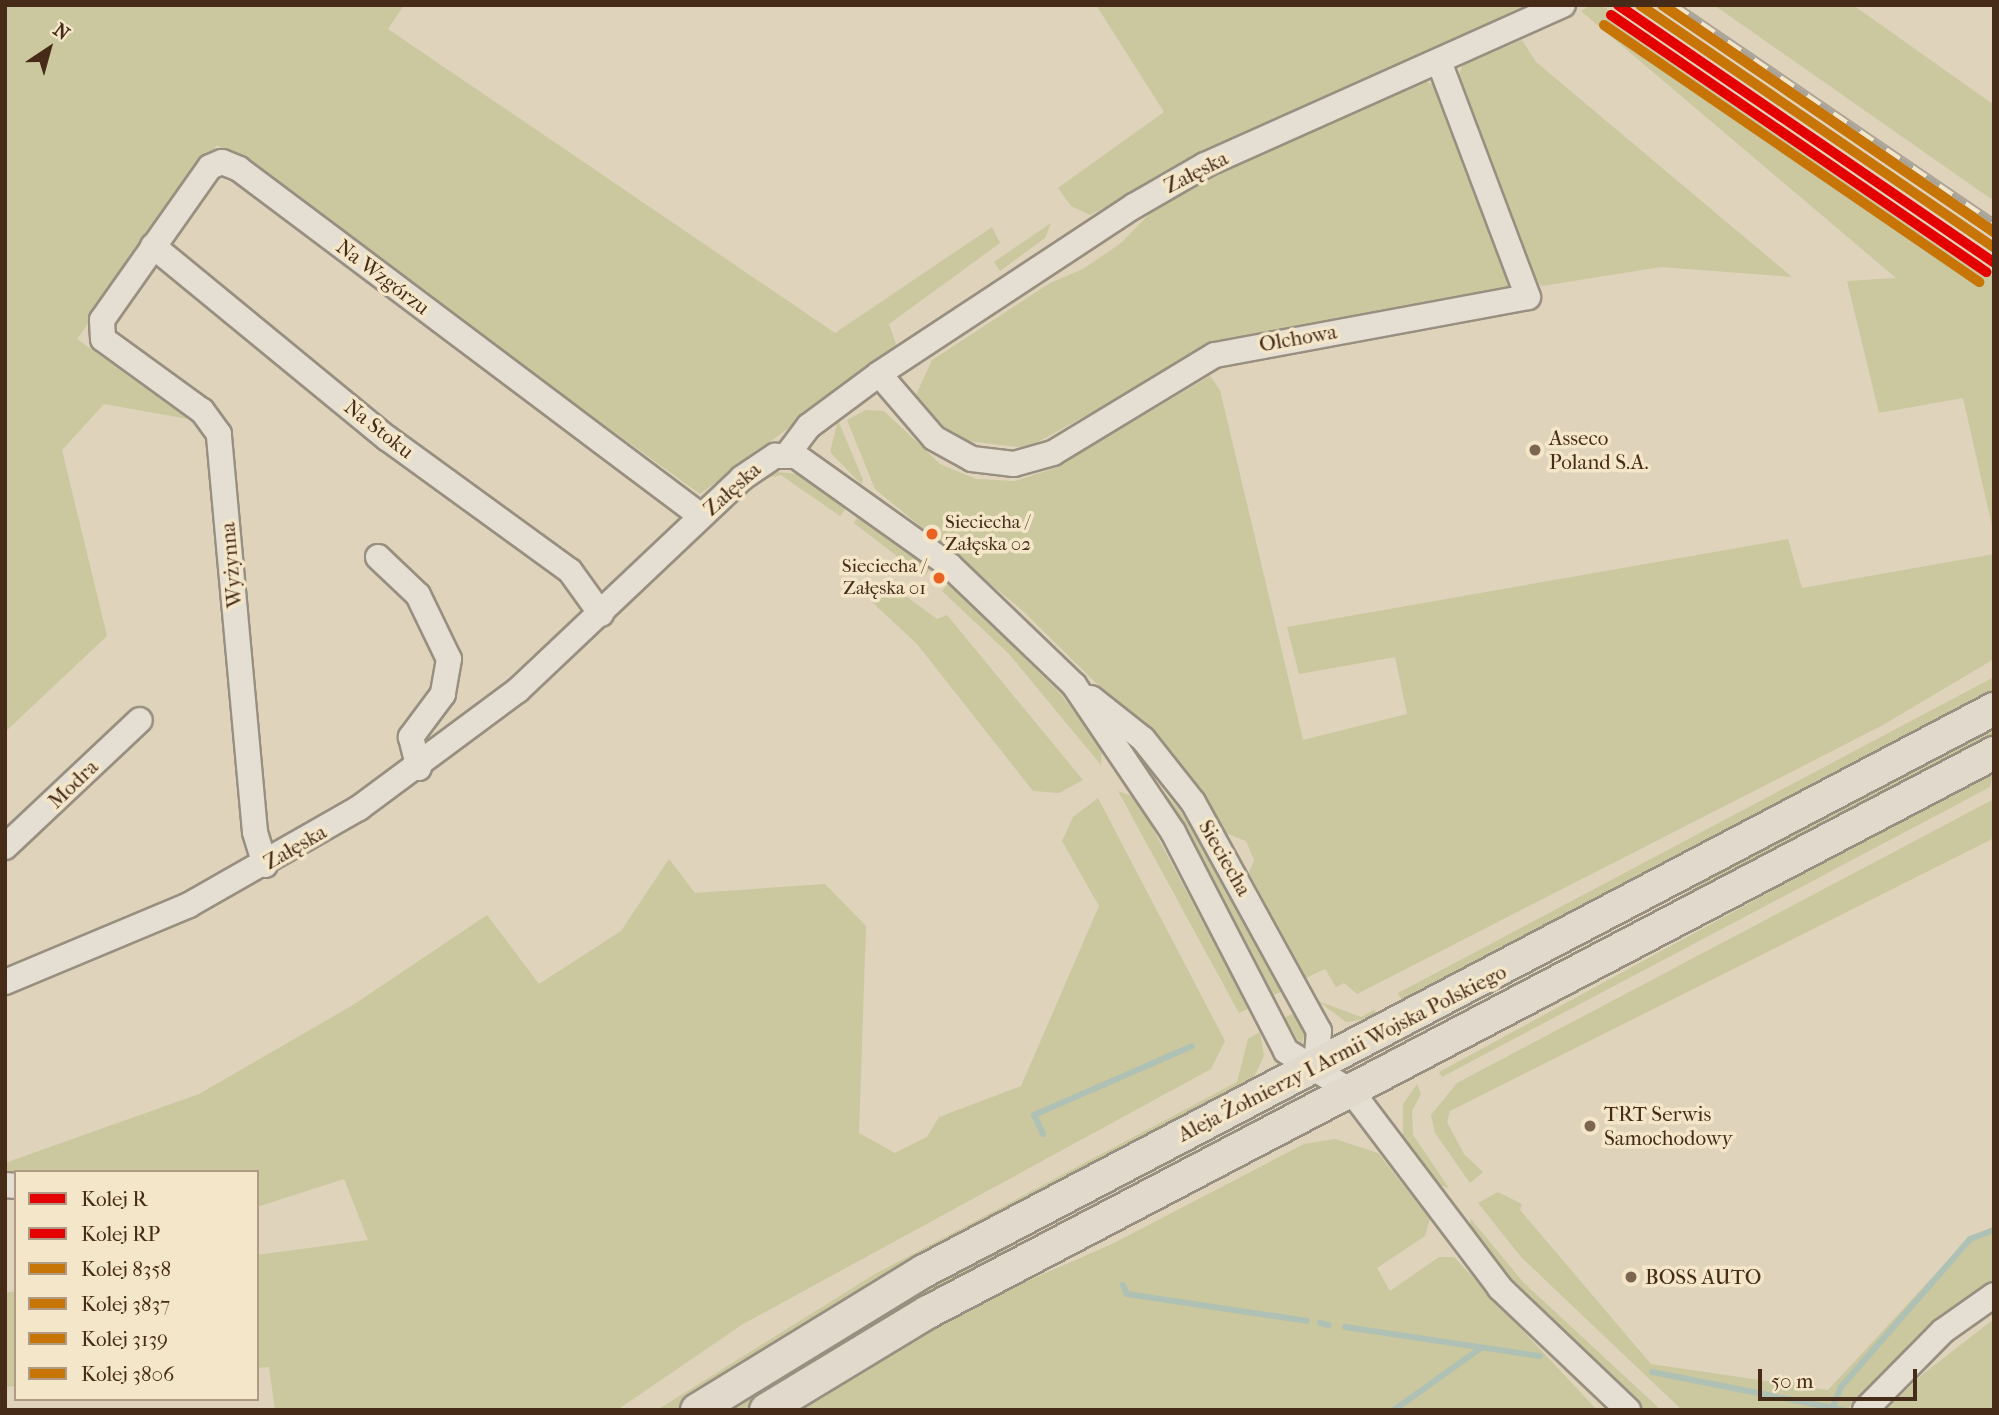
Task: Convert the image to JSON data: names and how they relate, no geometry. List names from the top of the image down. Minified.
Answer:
{"streets":{"main road":["Aleja Żołnierzy I Armii Wojska Polskiego"],"street":["Załęska","Na Wzgórzu","Olchowa","Na Stoku","Wyżynna","Modra","Sieciecha"]},"crossings":[["Załęska","Na Wzgórzu"],["Załęska","Olchowa"],["Załęska","Na Stoku"],["Załęska","Wyżynna"],["Załęska","Sieciecha"],["Na Wzgórzu","Na Stoku"],["Na Wzgórzu","Wyżynna"],["Sieciecha","Aleja Żołnierzy I Armii Wojska Polskiego"]],"places":["Asseco Poland S.A.","Sieciecha / Załęska 02","Sieciecha / Załęska 01","TRT Serwis Samochodowy","BOSS AUTO"],"lines":["rail line R","rail line 8358","rail line 3139","rail line 3806","rail line RP","rail line 3837"],"legend":["Kolej R","Kolej RP","Kolej 8358","Kolej 3837","Kolej 3139","Kolej 3806"],"scale_bar":"50 m","north":"top right"}
